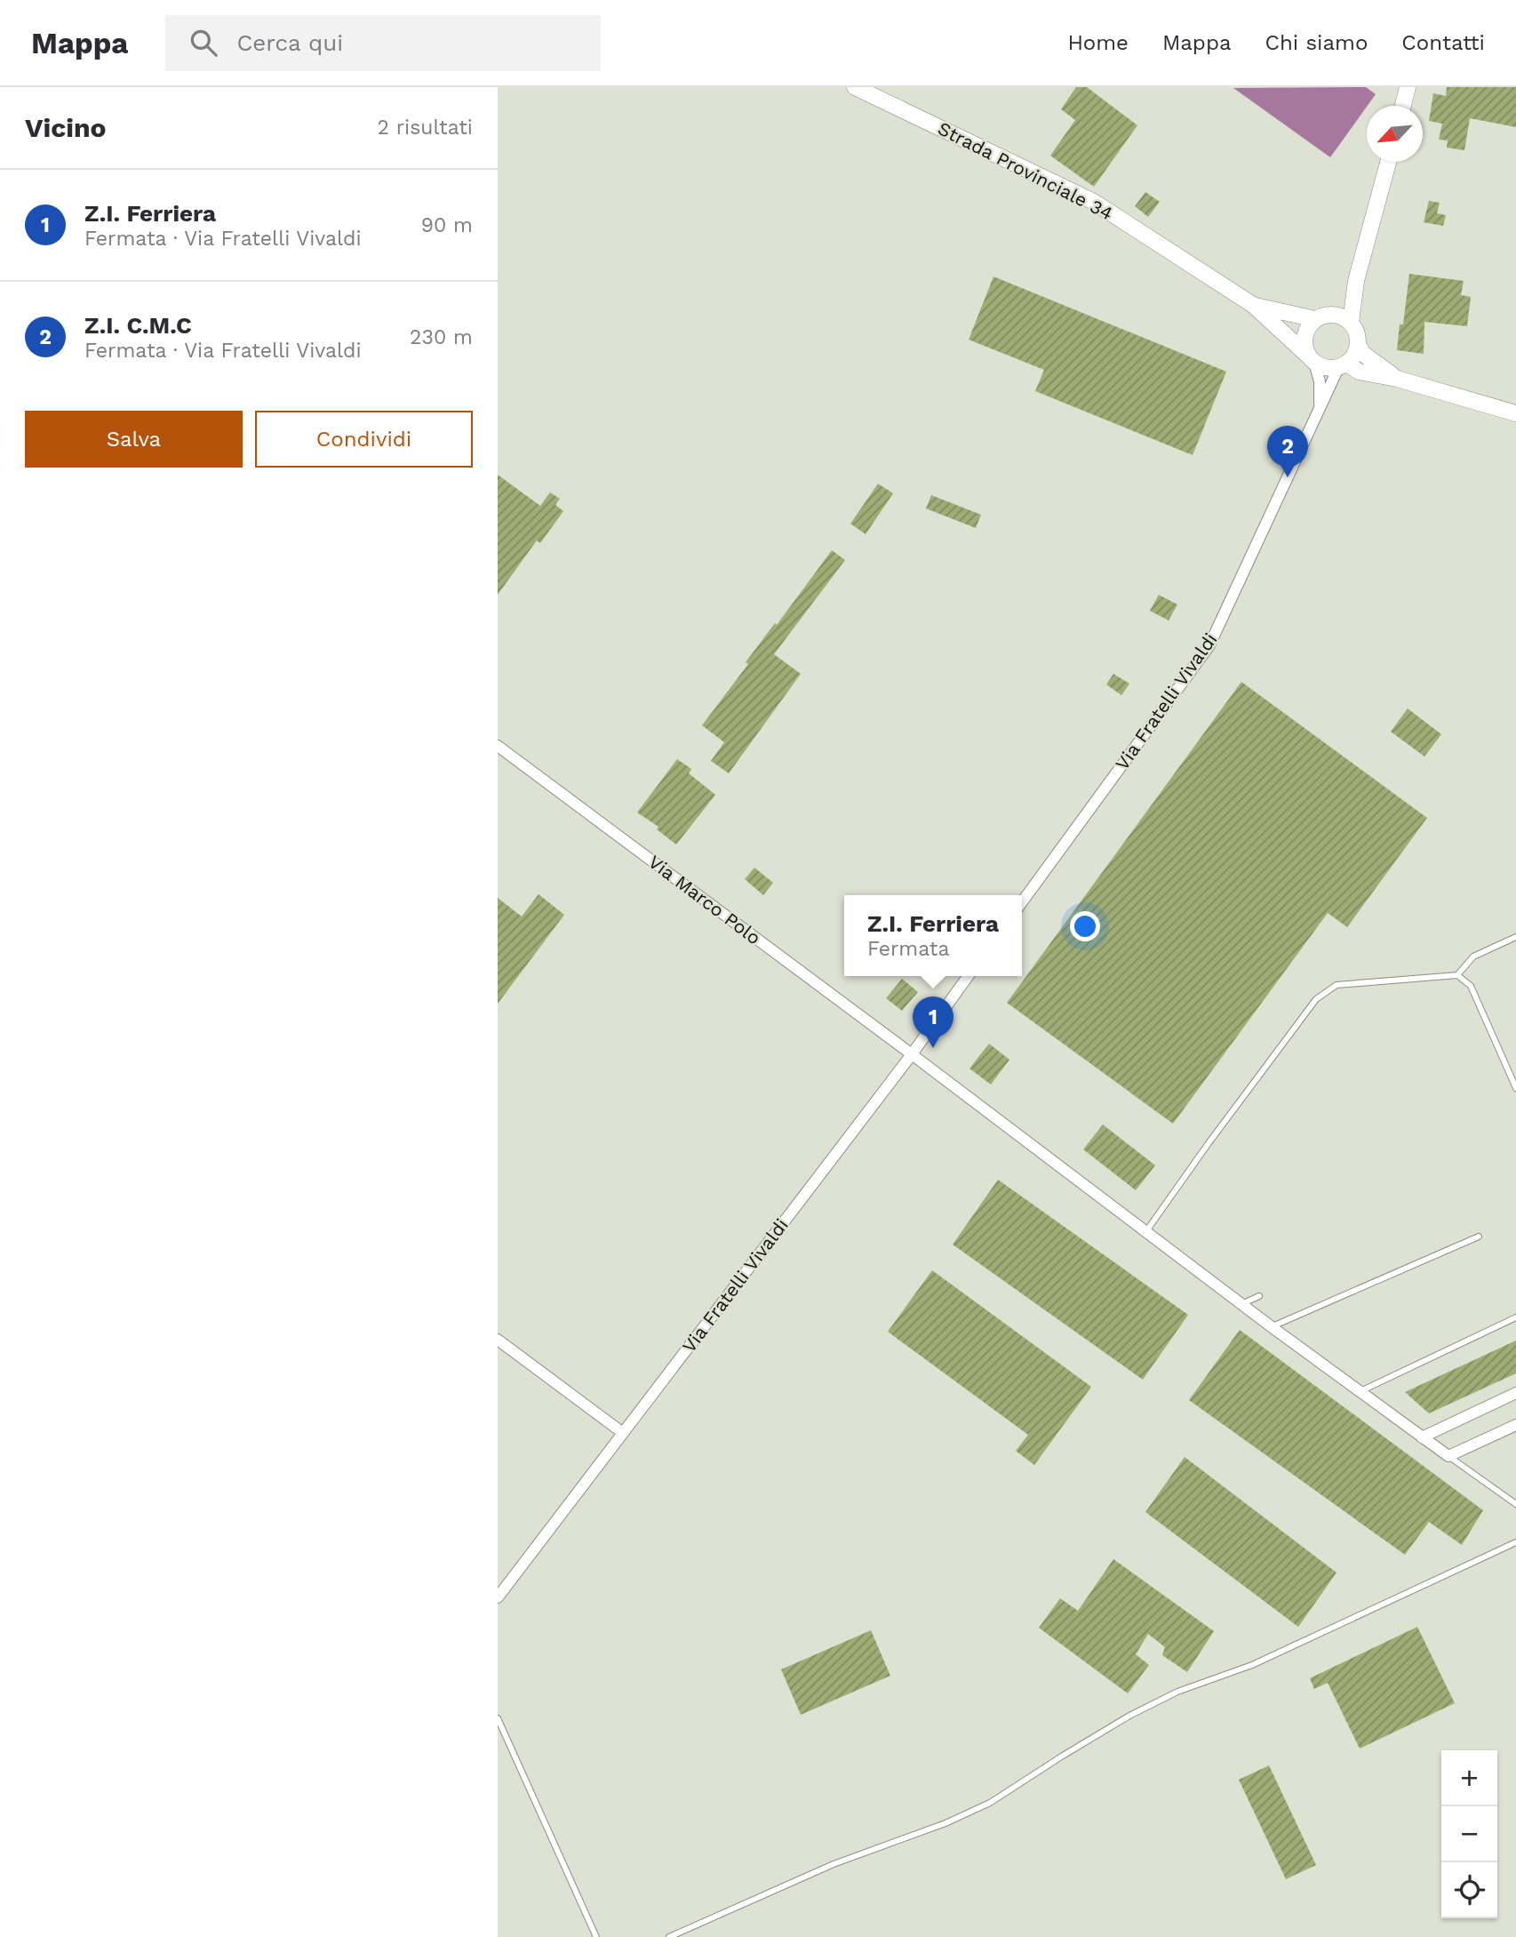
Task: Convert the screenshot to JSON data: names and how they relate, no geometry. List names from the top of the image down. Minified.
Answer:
{"streets":{"main road":["Strada Provinciale 34"],"street":["Via Fratelli Vivaldi","Via Marco Polo"]},"crossings":[["Strada Provinciale 34","Via Fratelli Vivaldi"],["Via Fratelli Vivaldi","Via Marco Polo"]],"north":"bottom left","page":{"header":"Mappa","search":"Cerca qui","nav":["Home","Mappa","Chi siamo","Contatti"],"heading":["Vicino","2 risultati"],"list":[{"mark":"1","name":"Z.I. Ferriera","note":"Fermata · Via Fratelli Vivaldi","value":"90 m"},{"mark":"2","name":"Z.I. C.M.C","note":"Fermata · Via Fratelli Vivaldi","value":"230 m"}],"buttons":["Salva","Condividi"],"pins":["2","1"],"popup":["Z.I. Ferriera","Fermata"],"map_buttons":["+","−"]}}
